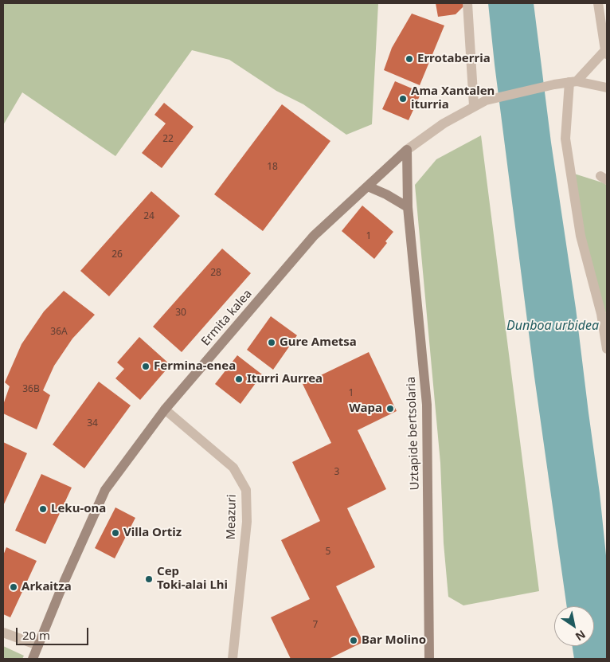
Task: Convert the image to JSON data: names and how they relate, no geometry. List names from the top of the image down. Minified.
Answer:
{"streets":{"street":["Ermita kalea","Uztapide bertsolaria","Meazuri"]},"crossings":[["Ermita kalea","Uztapide bertsolaria"],["Ermita kalea","Meazuri"]],"water":["Dunboa urbidea"],"places":["Errotaberria","Ama Xantalen iturria","Gure Ametsa","Fermina-enea","Iturri Aurrea","Wapa","Leku-ona","Villa Ortiz","Cep Toki-alai Lhi","Arkaitza","Bar Molino"],"house_numbers":["22","18","24","1","26","28","30","36A","36B","1","34","3","5","7"],"scale_bar":"20 m","north":"bottom right"}
